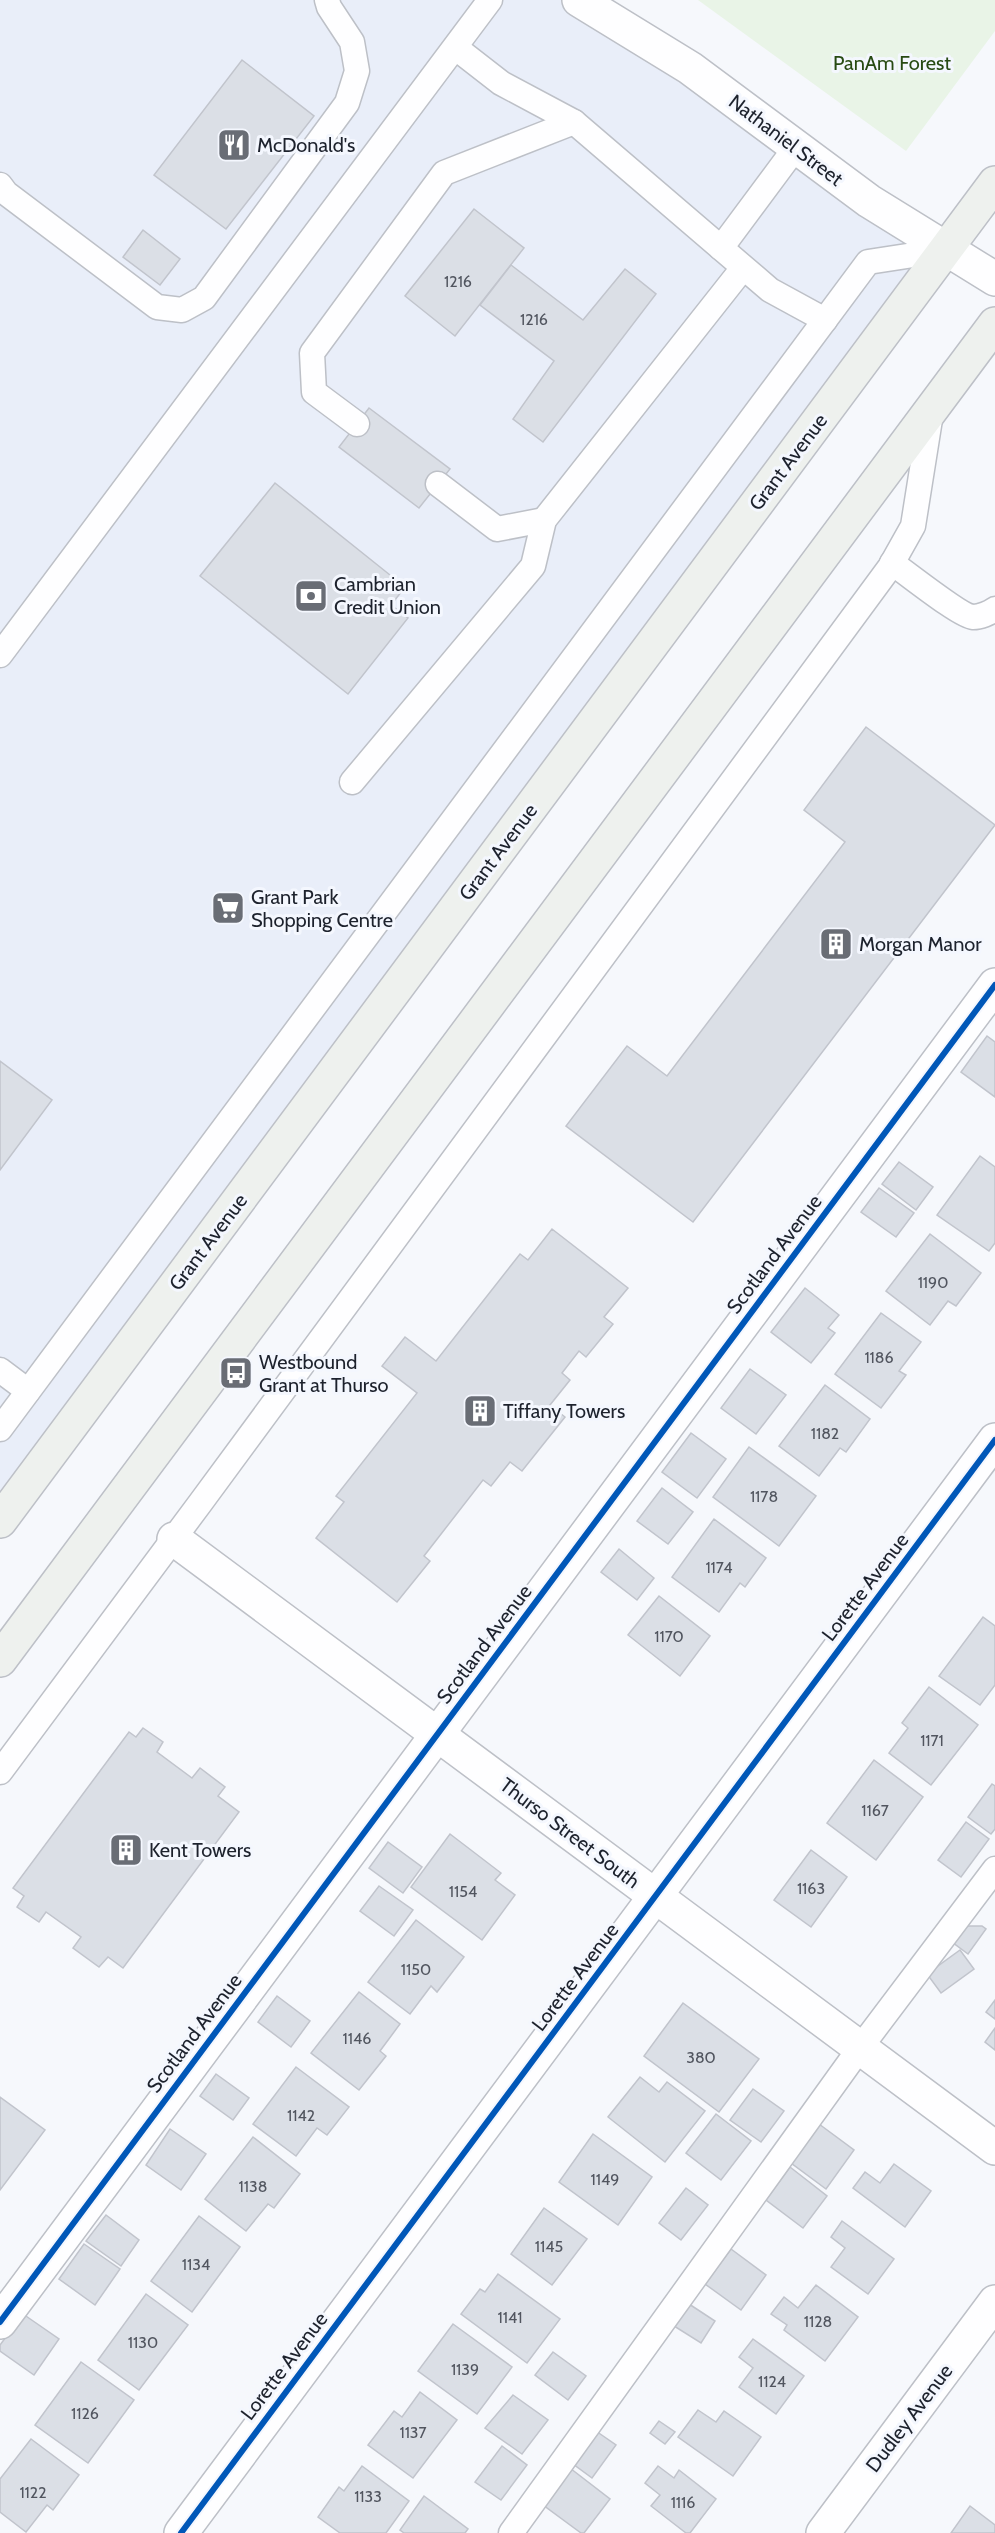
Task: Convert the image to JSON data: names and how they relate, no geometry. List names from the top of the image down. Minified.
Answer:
{"streets":{"main road":["Grant Avenue"],"street":["Nathaniel Street","Scotland Avenue","Lorette Avenue","Thurso Street South","Dudley Avenue"]},"crossings":[["Nathaniel Street","Grant Avenue"],["Scotland Avenue","Thurso Street South"],["Lorette Avenue","Thurso Street South"]],"parks":["PanAm Forest"],"places":{"restaurant":["McDonald's"],"bank":["Cambrian Credit Union"],"supermarket":["Grant Park Shopping Centre"],"building":["Morgan Manor","Tiffany Towers","Kent Towers"],"bus stop":["Westbound Grant at Thurso"]},"house_numbers":["1216","1216","1190","1186","1182","1178","1174","1170","1171","1167","1163","1154","1150","1146","380","1142","1149","1138","1145","1134","1141","1128","1130","1139","1124","1126","1137","1122","1133","1116"]}
